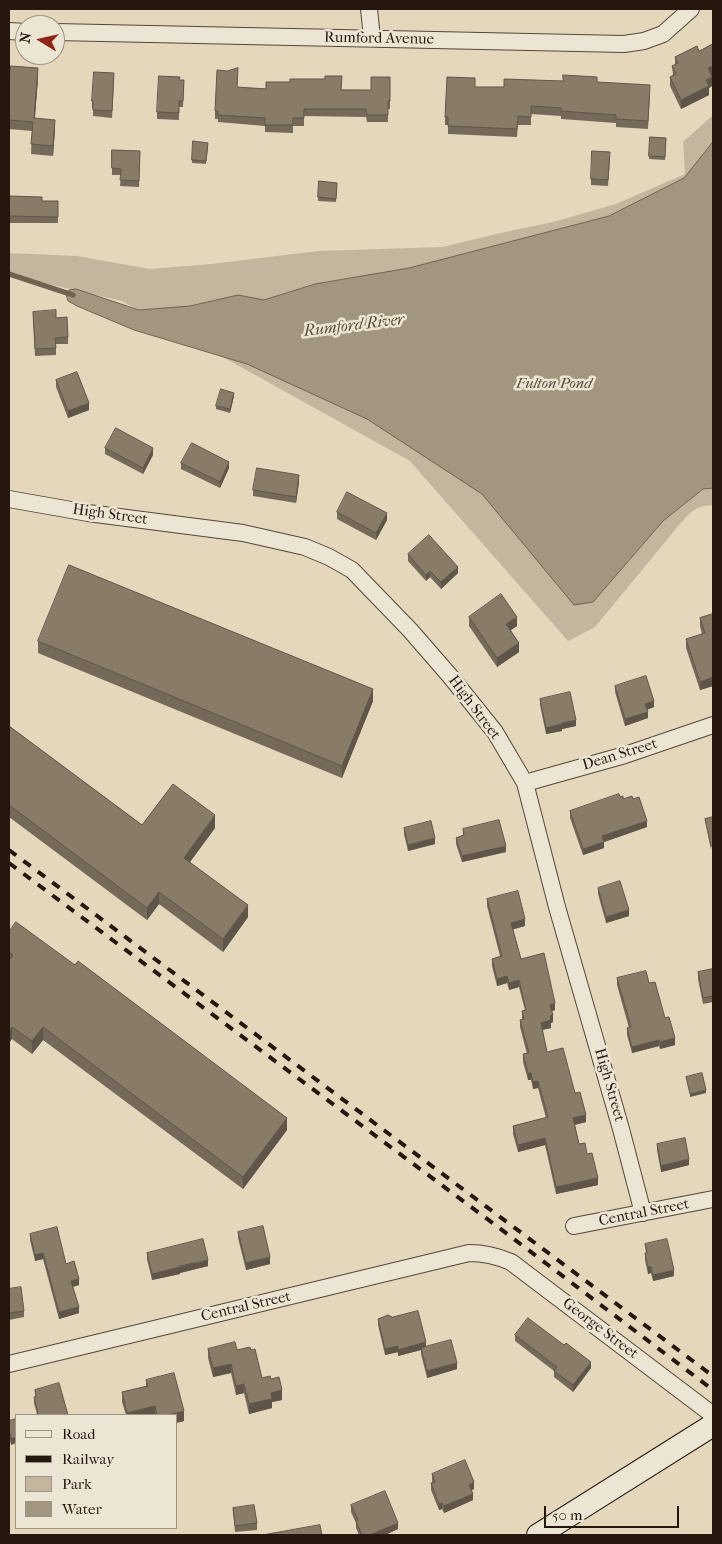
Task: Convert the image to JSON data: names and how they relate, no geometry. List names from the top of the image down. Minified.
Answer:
{"streets":{"street":["Rumford Avenue","High Street","Dean Street","Central Street","George Street"]},"crossings":[["High Street","Dean Street"],["High Street","Central Street"],["Central Street","George Street"]],"water":["Rumford River"],"parks":["Fulton Pond"],"legend":["Road","Railway","Park","Water"],"scale_bar":"50 m","north":"left"}
